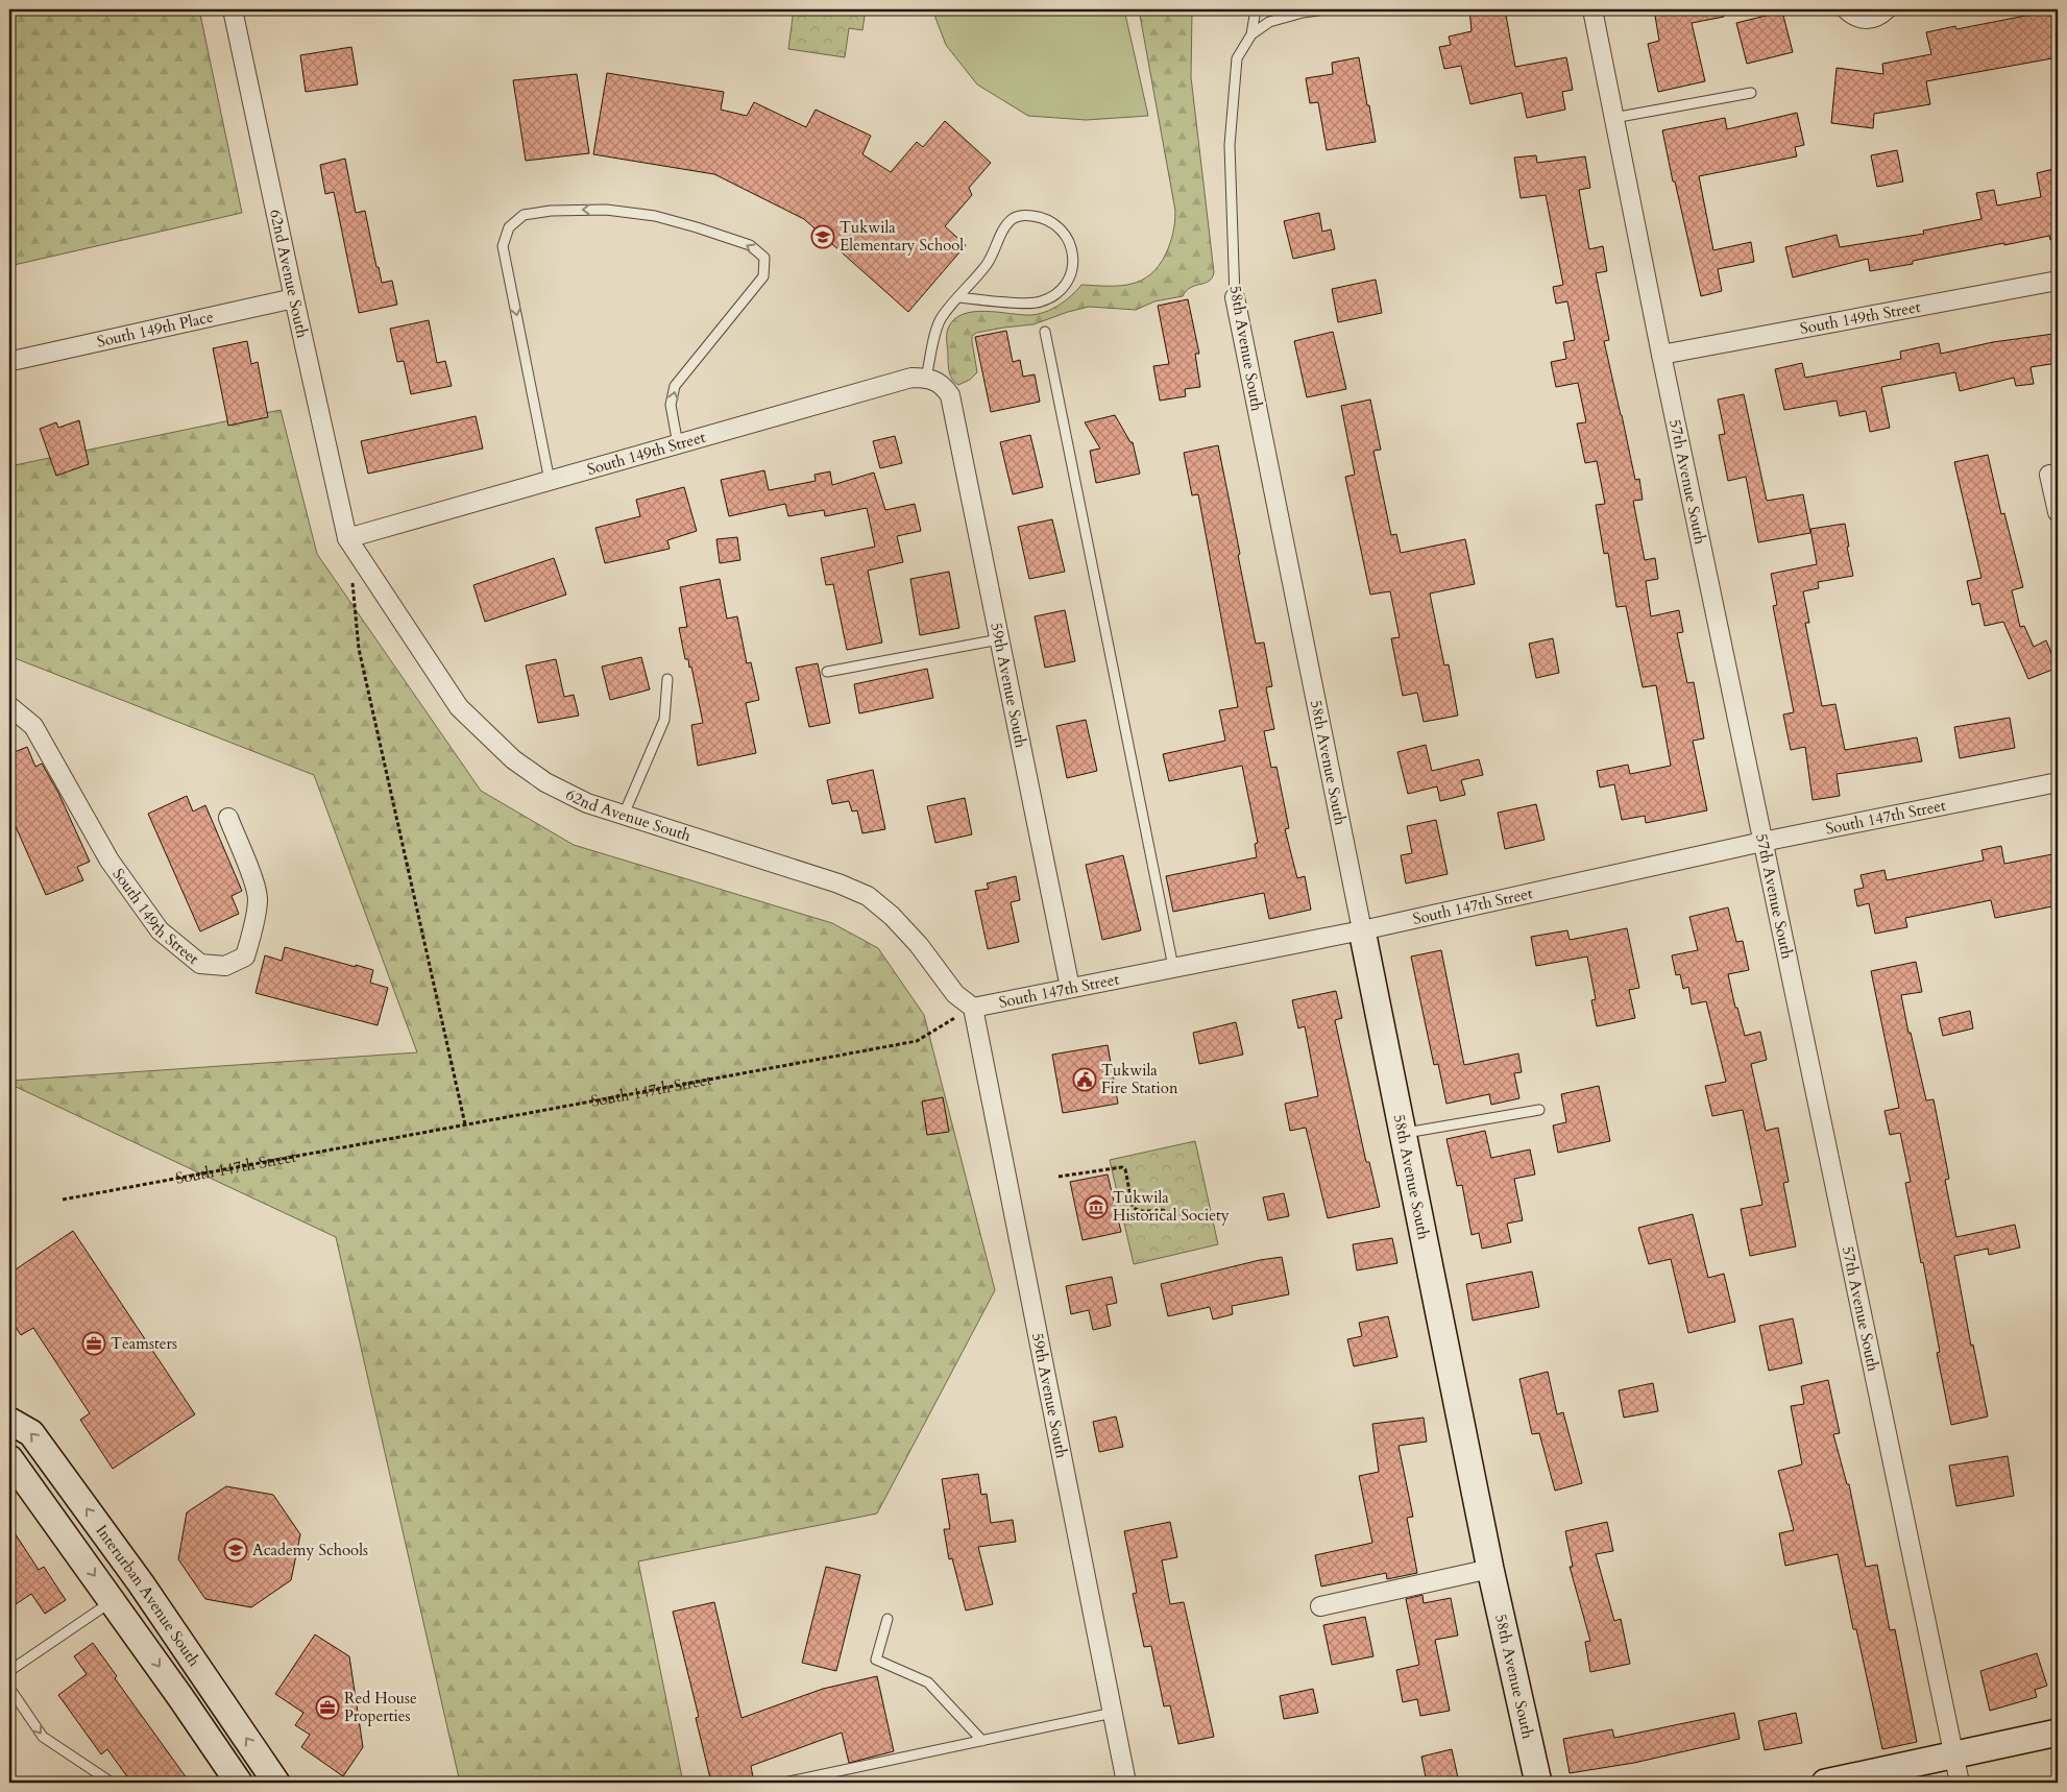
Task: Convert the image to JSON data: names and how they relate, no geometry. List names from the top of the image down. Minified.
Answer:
{"streets":{"street":["62nd Avenue South","South 149th Street","South 149th Place","58th Avenue South","57th Avenue South","59th Avenue South","South 147th Street","Interurban Avenue South"]},"crossings":[["62nd Avenue South","South 149th Street"],["62nd Avenue South","South 149th Place"],["62nd Avenue South","59th Avenue South"],["62nd Avenue South","South 147th Street"],["South 149th Street","57th Avenue South"],["South 149th Street","59th Avenue South"],["58th Avenue South","South 147th Street"],["57th Avenue South","South 147th Street"],["59th Avenue South","South 147th Street"]],"places":{"school or university":["Tukwila Elementary School","Academy Schools"],"public building":["Tukwila Fire Station"],"museum":["Tukwila Historical Society"],"office":["Teamsters","Red House Properties"]}}
